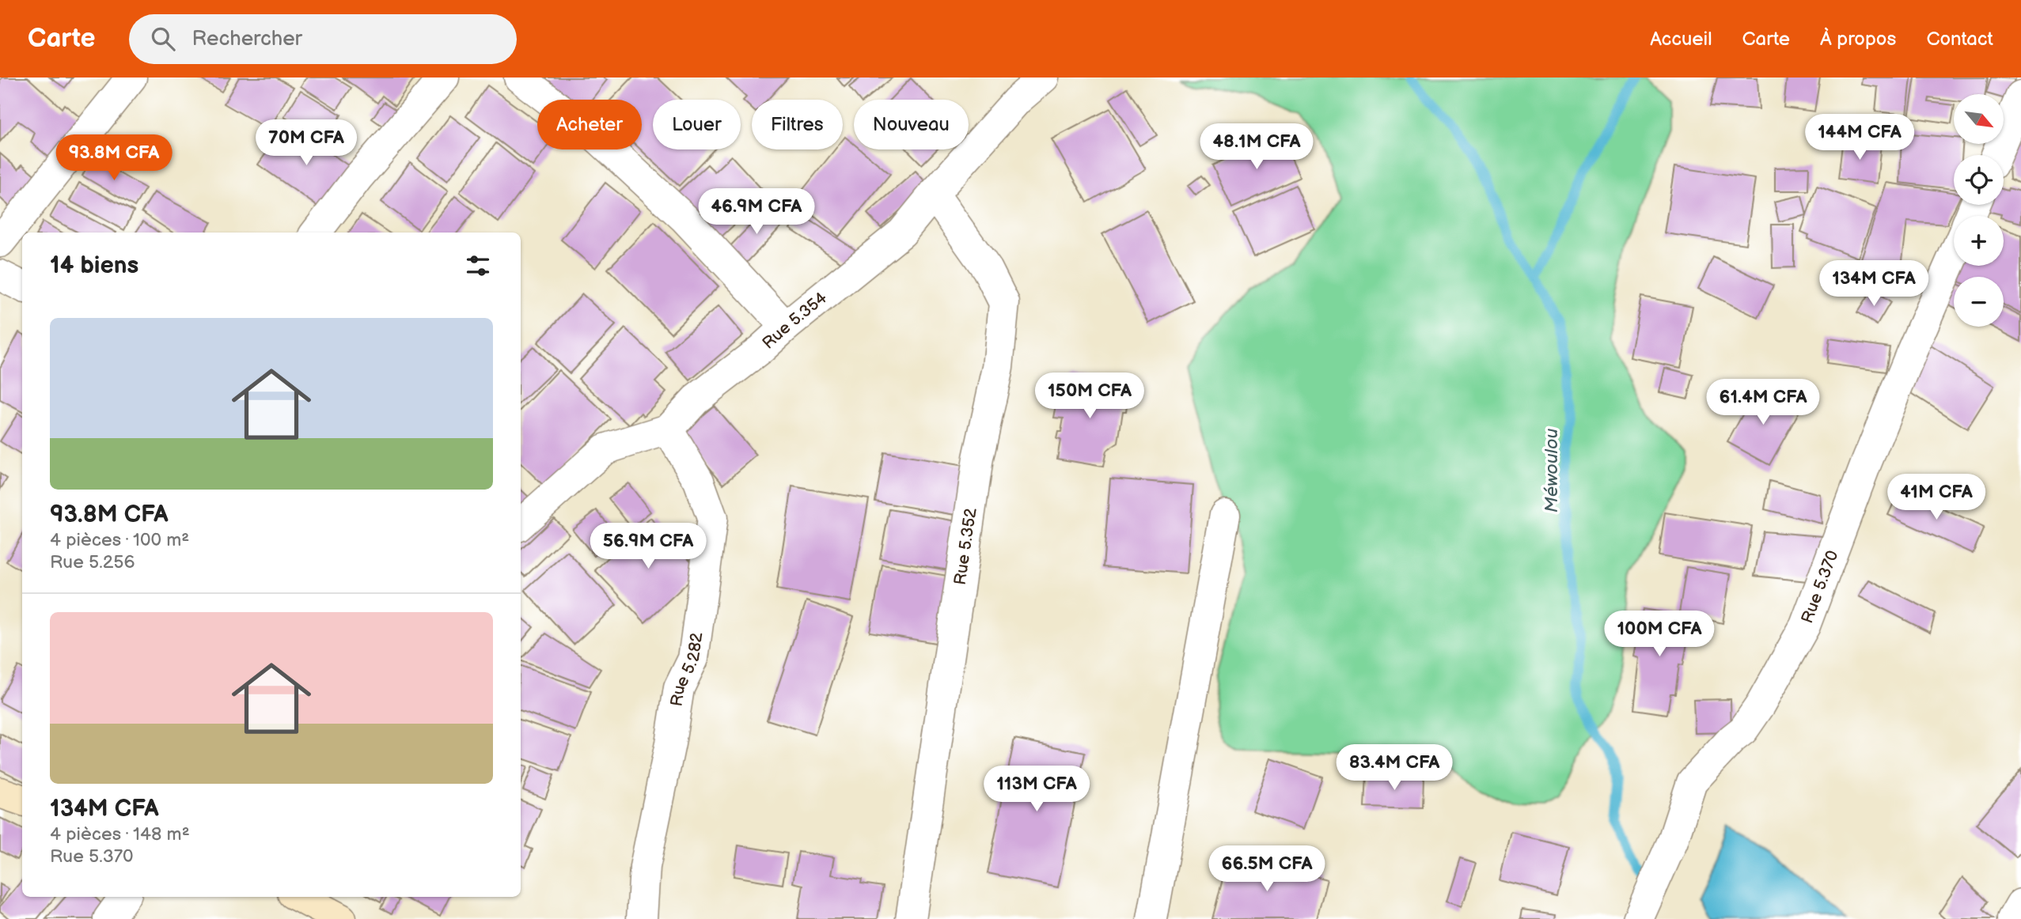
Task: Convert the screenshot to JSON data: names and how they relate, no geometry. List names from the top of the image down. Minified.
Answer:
{"streets":{"street":["Rue 5.354","Rue 5.352","Rue 5.370","Rue 5.282"]},"crossings":[["Rue 5.354","Rue 5.352"],["Rue 5.354","Rue 5.282"]],"water":["Méwoulou"],"north":"bottom right","page":{"header":"Carte","search":"Rechercher","nav":["Accueil","Carte","À propos","Contact"],"map_buttons":["+","−"],"chip":["Acheter","Louer","Filtres","Nouveau"],"price":["144M CFA","70M CFA","48.1M CFA","93.8M CFA","46.9M CFA","134M CFA","150M CFA","61.4M CFA","41M CFA","56.9M CFA","100M CFA","83.4M CFA","113M CFA","66.5M CFA"],"heading":"14 biens","list":[{"name":"93.8M CFA","note":"4 pièces · 100 m² · Rue 5.256"},{"name":"134M CFA","note":"4 pièces · 148 m² · Rue 5.370"}]}}
